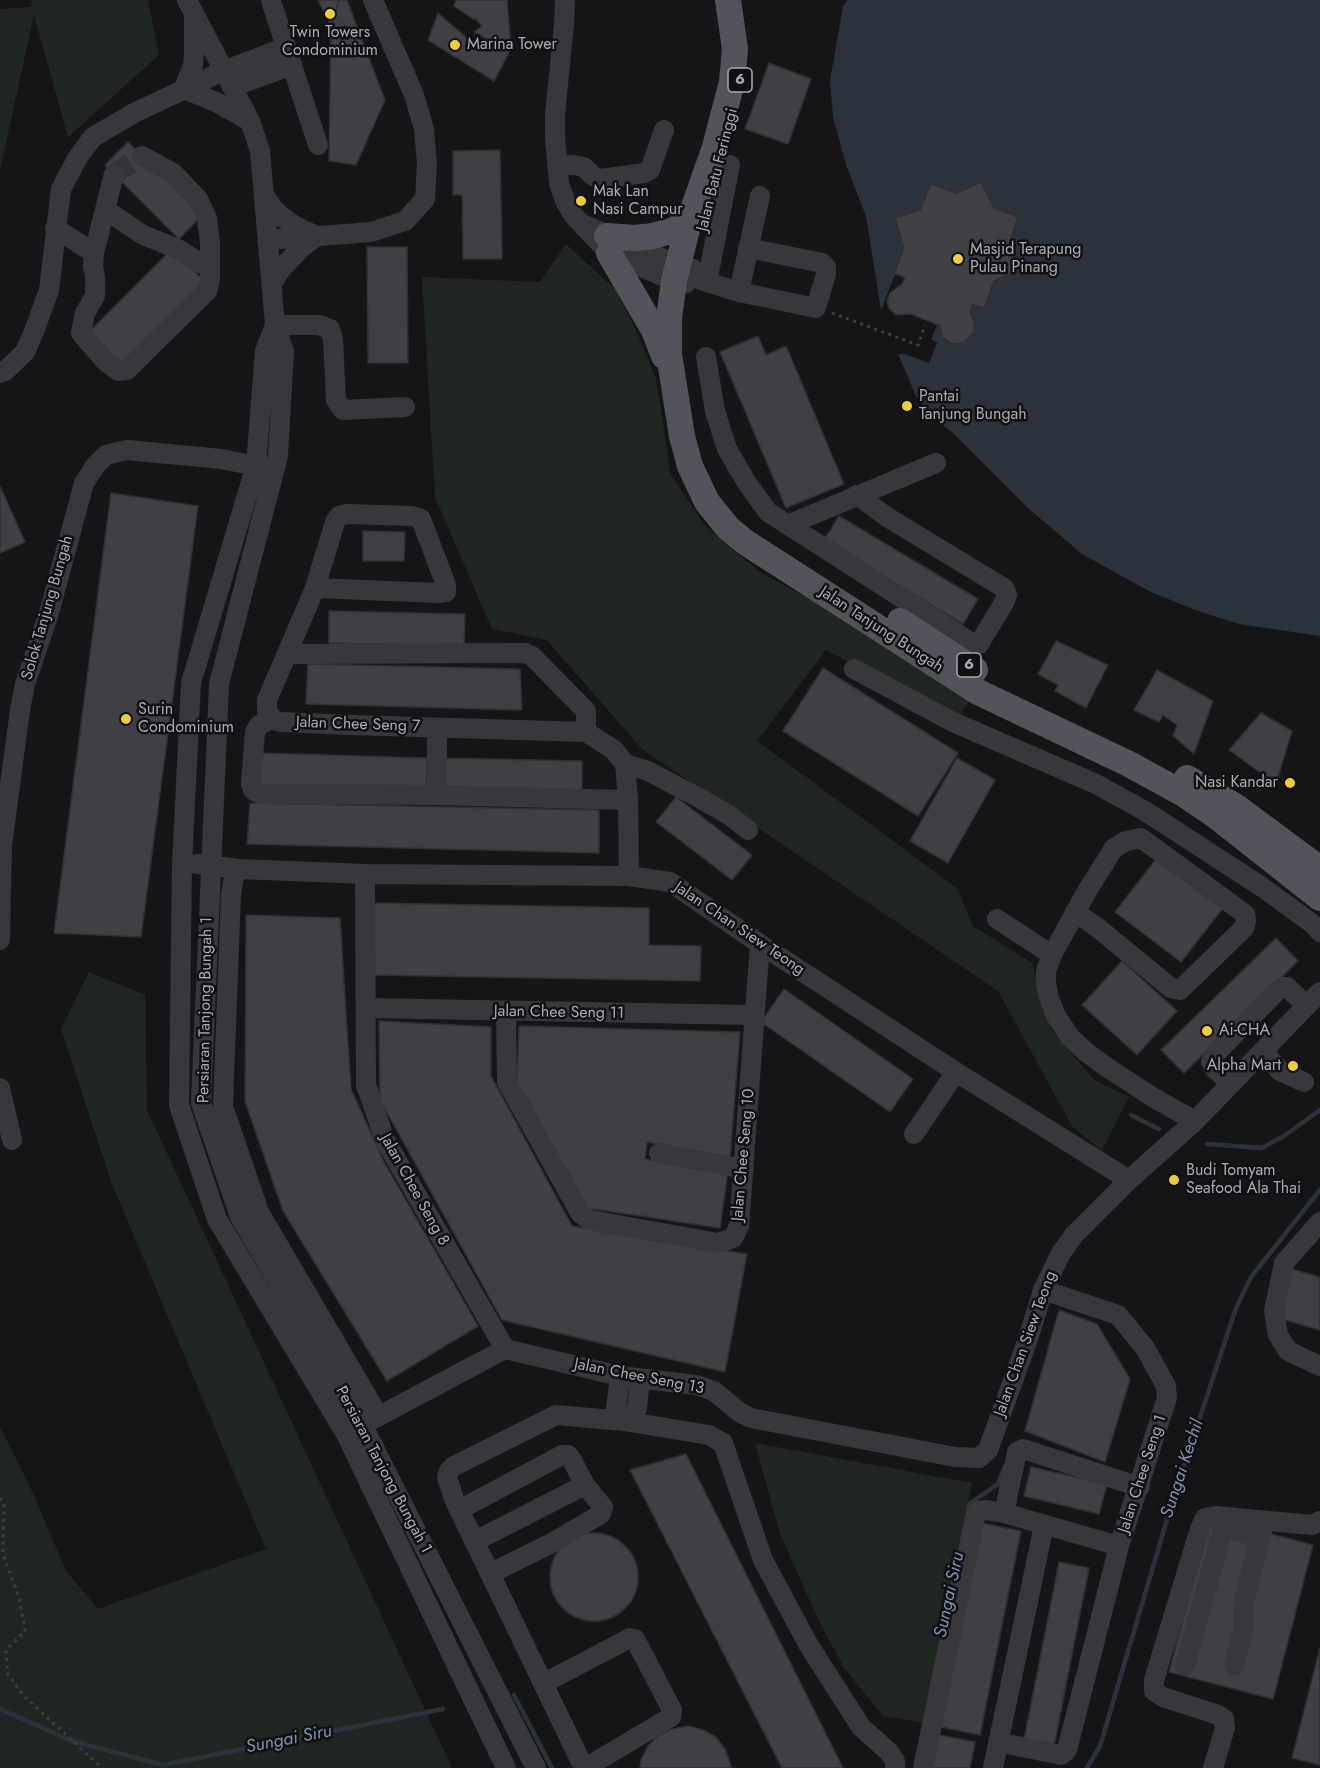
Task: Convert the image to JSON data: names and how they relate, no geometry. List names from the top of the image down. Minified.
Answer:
{"streets":{"main road":["6","Jalan Batu Feringgi","Jalan Tanjung Bungah"],"street":["Solok Tanjung Bungah","Jalan Chee Seng 7","Jalan Chan Siew Teong","Persiaran Tanjong Bungah 1","Jalan Chee Seng 11","Jalan Chee Seng 10","Jalan Chee Seng 8","Jalan Chee Seng 13","Jalan Chee Seng 1"]},"crossings":[["Jalan Batu Feringgi","Jalan Tanjung Bungah"],["Solok Tanjung Bungah","Persiaran Tanjong Bungah 1"],["Jalan Chan Siew Teong","Persiaran Tanjong Bungah 1"],["Jalan Chan Siew Teong","Jalan Chee Seng 10"],["Jalan Chan Siew Teong","Jalan Chee Seng 8"],["Jalan Chan Siew Teong","Jalan Chee Seng 13"],["Jalan Chan Siew Teong","Jalan Chee Seng 1"],["Jalan Chee Seng 11","Jalan Chee Seng 10"],["Jalan Chee Seng 11","Jalan Chee Seng 8"],["Jalan Chee Seng 8","Jalan Chee Seng 13"]],"water":["Sungai Kechil","Sungai Siru"],"places":["Twin Towers Condominium","Marina Tower","Mak Lan Nasi Campur","Masjid Terapung Pulau Pinang","Pantai Tanjung Bungah","Surin Condominium","Nasi Kandar","Ai-CHA","Alpha Mart","Budi Tomyam Seafood Ala Thai"]}
